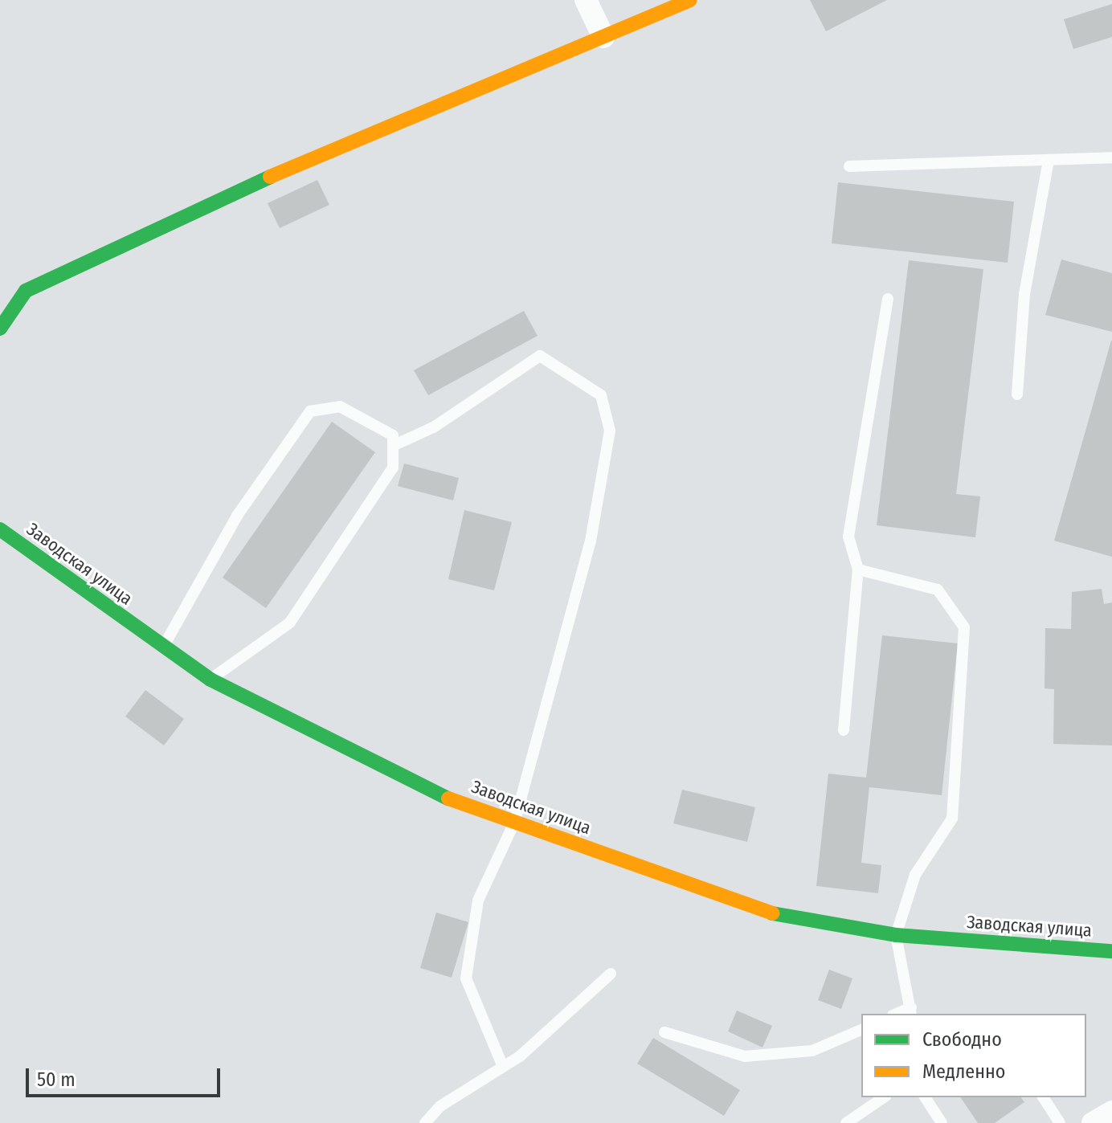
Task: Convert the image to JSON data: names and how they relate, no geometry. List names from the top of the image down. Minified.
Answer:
{"streets":{"street":["Заводская улица"]},"legend":["Свободно","Медленно"],"scale_bar":"50 m"}
